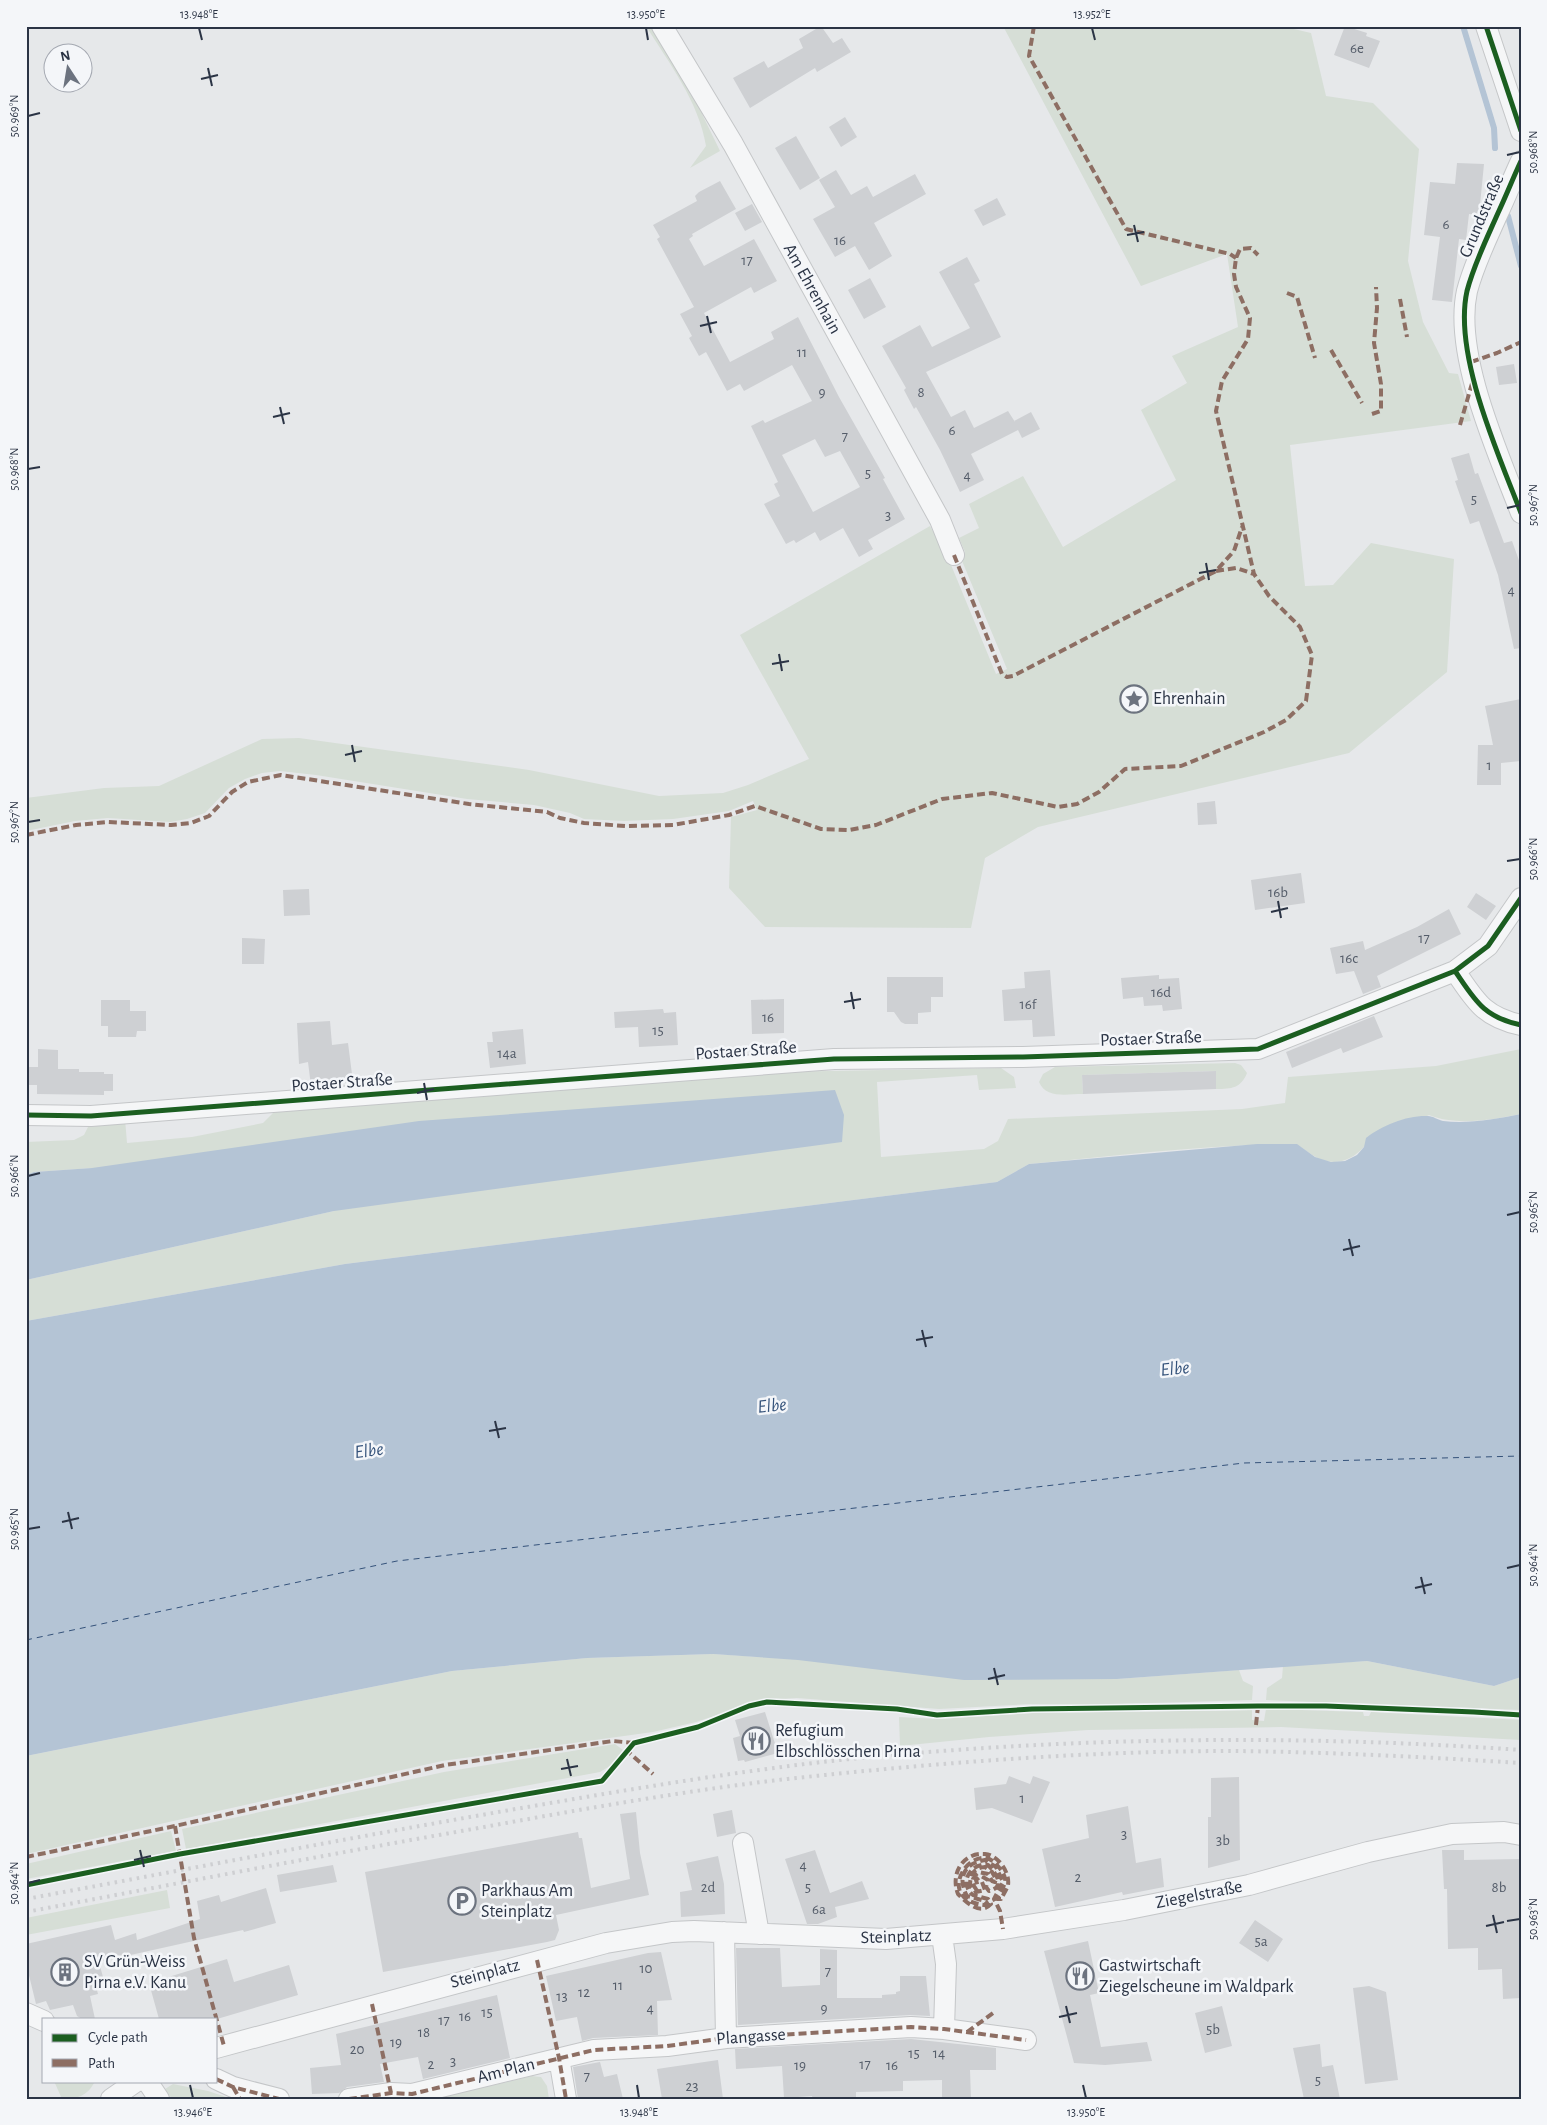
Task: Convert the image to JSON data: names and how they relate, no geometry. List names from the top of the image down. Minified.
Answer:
{"streets":{"street":["Grundstraße","Am Ehrenhain","Postaer Straße","Ziegelstraße","Steinplatz","Plangasse","Am Plan"]},"crossings":[["Ziegelstraße","Steinplatz"],["Plangasse","Am Plan"]],"water":["Elbe"],"places":{"place":["Ehrenhain"],"restaurant":["Refugium Elbschlösschen Pirna","Gastwirtschaft Ziegelscheune im Waldpark"],"parking":["Parkhaus Am Steinplatz"],"building":["SV Grün-Weiss Pirna e.V. Kanu"]},"house_numbers":["6e","6","16","17","11","9","8","6","7","5","4","5","3","4","1","16b","17","16c","16d","16f","16","15","14a","1","3","3b","4","2","2d","5","8b","6a","5a","10","7","11","12","13","4","9","15","16","17","5b","18","19","20","15","14","3","2","17","19","16","7","5","23"],"legend":["Cycle path","Path"],"north":"top","coordinates":["13.948°E","13.950°E","13.952°E","50.969°N","50.968°N","50.967°N","50.966°N","50.965°N","50.964°N","50.963°N","13.946°E"]}
